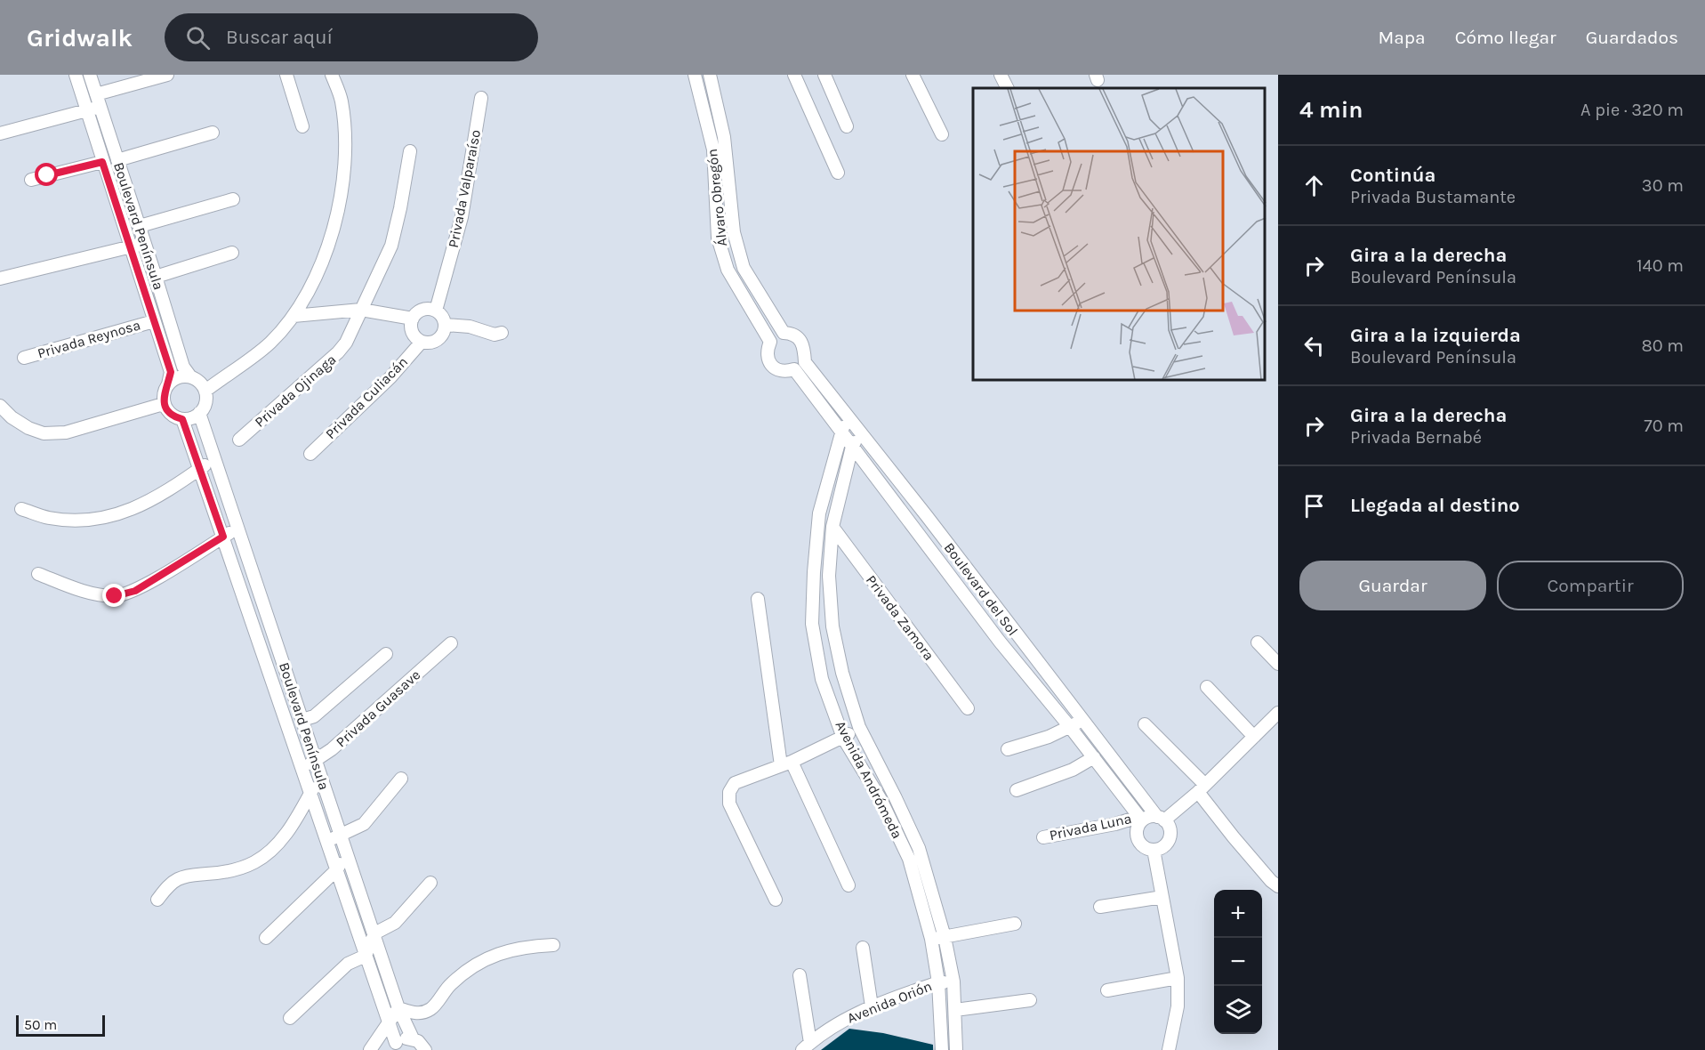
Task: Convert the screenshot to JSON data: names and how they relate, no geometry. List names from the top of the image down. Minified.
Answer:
{"streets":{"street":["Privada Valparaíso","Álvaro Obregón","Boulevard Península","Privada Reynosa","Privada Ojinaga","Privada Culiacán","Boulevard del Sol","Privada Zamora","Privada Guasave","Avenida Andrómeda","Privada Luna","Avenida Orión"]},"crossings":[["Privada Valparaíso","Privada Culiacán"],["Álvaro Obregón","Boulevard del Sol"],["Boulevard Península","Privada Reynosa"],["Boulevard Península","Privada Guasave"],["Boulevard del Sol","Avenida Andrómeda"],["Boulevard del Sol","Privada Luna"],["Privada Zamora","Avenida Andrómeda"],["Avenida Andrómeda","Avenida Orión"]],"scale_bar":"50 m","page":{"header":"Gridwalk","search":"Buscar aquí","nav":["Mapa","Cómo llegar","Guardados"],"heading":["4 min","A pie · 320 m"],"list":[["Continúa","Privada Bustamante","30 m"],["Gira a la derecha","Boulevard Península","140 m"],["Gira a la izquierda","Boulevard Península","80 m"],["Gira a la derecha","Privada Bernabé","70 m"],"Llegada al destino"],"buttons":["Guardar","Compartir"],"map_buttons":["+","−"],"scale":"50 m"}}
